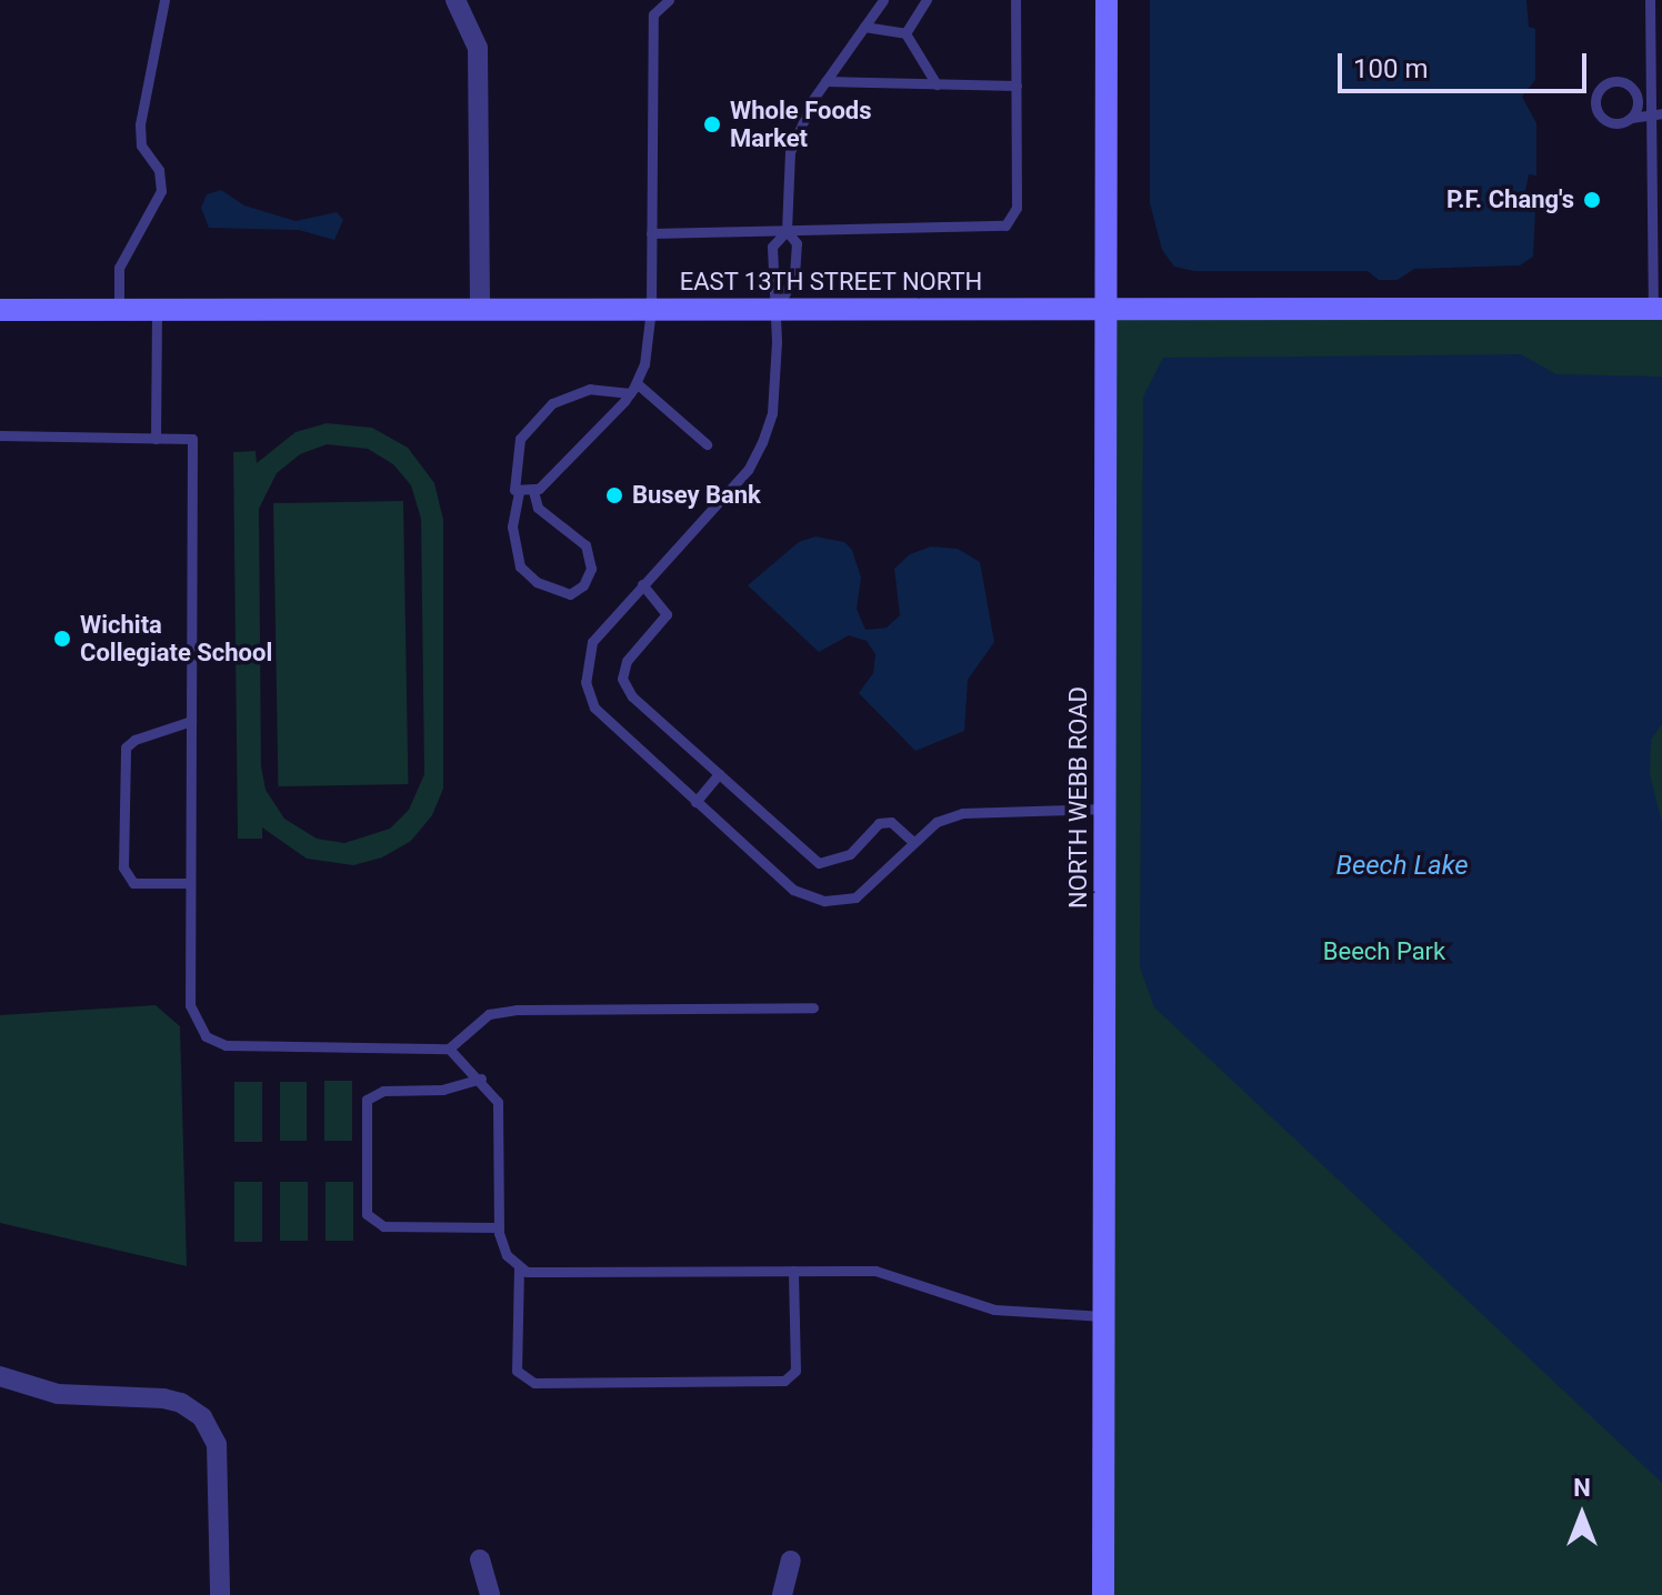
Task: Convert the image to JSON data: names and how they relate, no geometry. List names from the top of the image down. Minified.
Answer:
{"streets":{"main road":["EAST 13TH STREET NORTH","NORTH WEBB ROAD"]},"crossings":[["EAST 13TH STREET NORTH","NORTH WEBB ROAD"]],"water":["Beech Lake"],"parks":["Beech Park"],"places":["Whole Foods Market","P.F. Chang's","Busey Bank","Wichita Collegiate School"],"scale_bar":"100 m","north":"top"}
